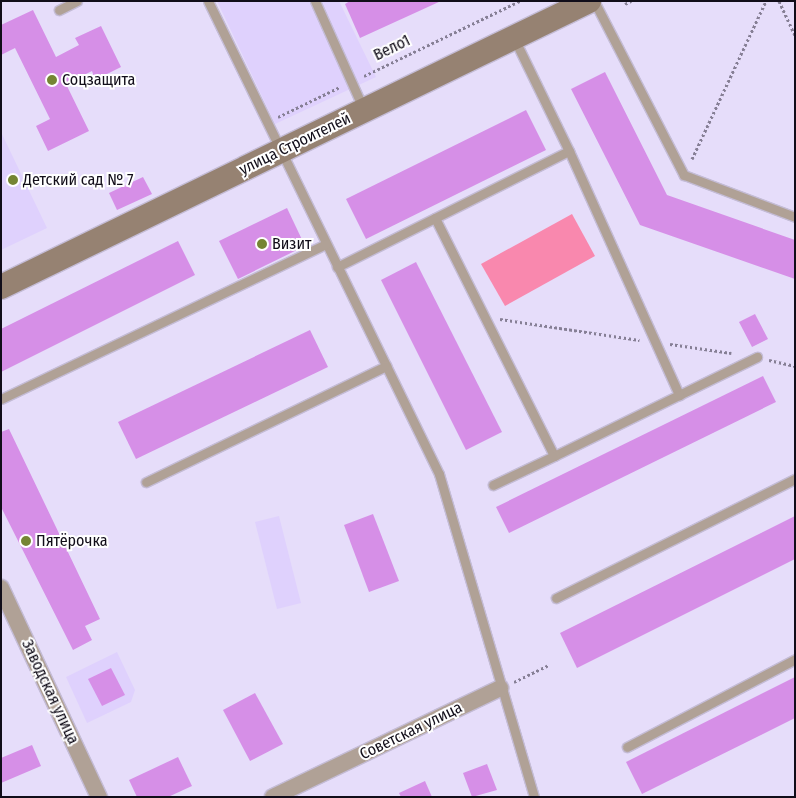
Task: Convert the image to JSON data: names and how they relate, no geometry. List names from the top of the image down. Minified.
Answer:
{"streets":{"main road":["улица Строителей"],"street":["Заводская улица","Советская улица"],"path":["Вело1"]},"places":["Соцзащита","Детский сад № 7","Визит","Пятёрочка"]}
